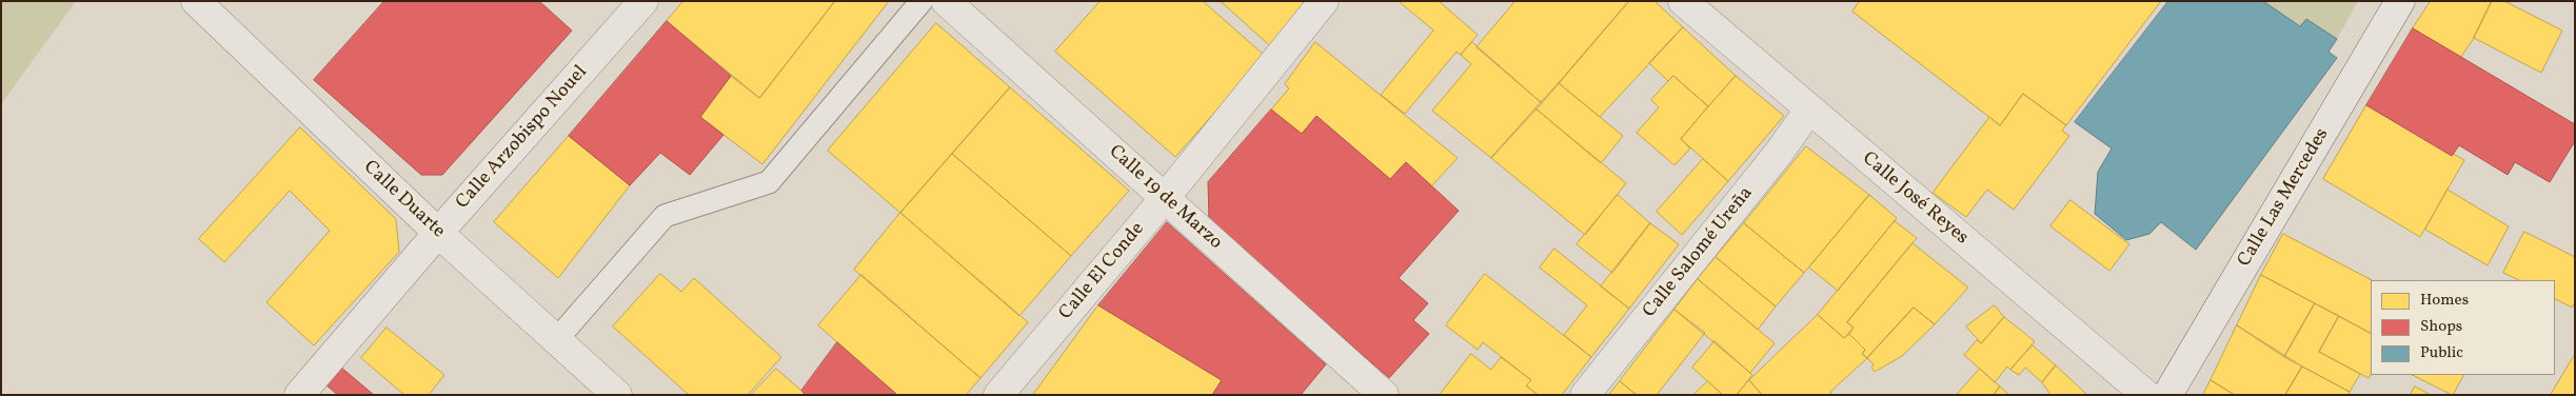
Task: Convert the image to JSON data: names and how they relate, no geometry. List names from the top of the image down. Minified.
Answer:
{"streets":{"street":["Calle Arzobispo Nouel","Calle 19 de Marzo","Calle Las Mercedes","Calle José Reyes","Calle Duarte","Calle Salomé Ureña","Calle El Conde"]},"crossings":[["Calle Arzobispo Nouel","Calle Duarte"],["Calle 19 de Marzo","Calle El Conde"],["Calle José Reyes","Calle Salomé Ureña"]],"legend":["Homes","Shops","Public"]}
